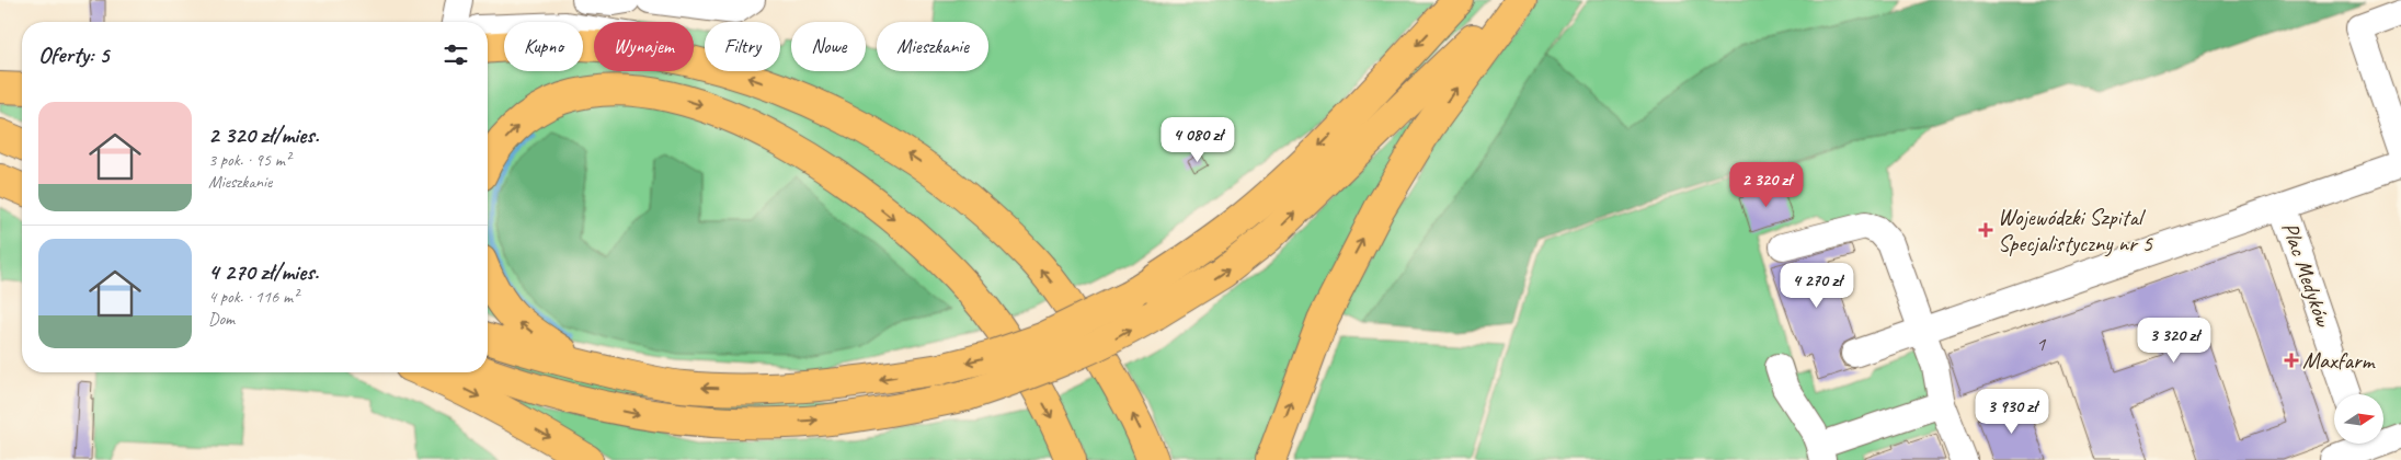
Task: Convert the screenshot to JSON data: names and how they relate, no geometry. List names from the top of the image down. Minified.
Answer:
{"streets":{"street":["Plac Medyków"]},"places":{"health":["Wojewódzki Szpital Specjalistyczny nr 5","Maxfarm"]},"house_numbers":["1"],"north":"right","page":{"chip":["Kupno","Wynajem","Filtry","Nowe","Mieszkanie"],"heading":"Oferty: 5","list":[{"name":"2 320 zł/mies.","note":"3 pok. · 95 m² · Mieszkanie"},{"name":"4 270 zł/mies.","note":"4 pok. · 116 m² · Dom"}],"price":["4 080 zł","2 320 zł","4 270 zł","3 320 zł","3 930 zł"]}}
